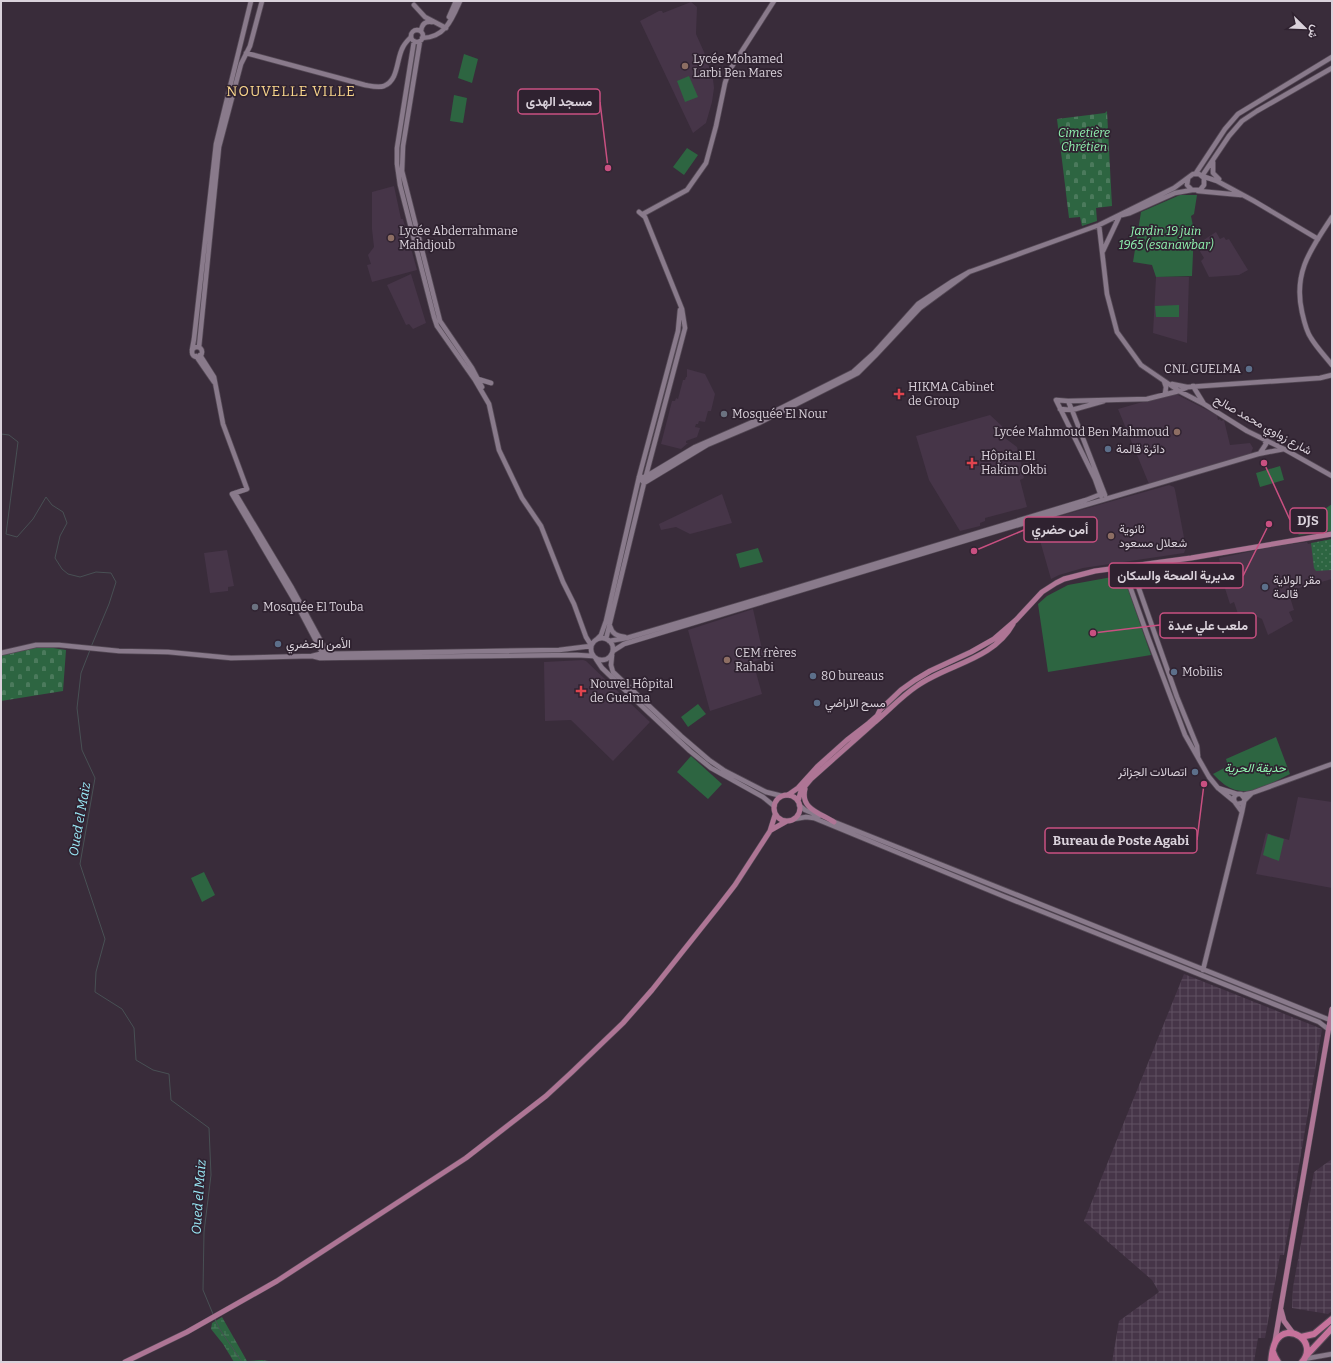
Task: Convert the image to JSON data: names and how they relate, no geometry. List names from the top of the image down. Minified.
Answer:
{"streets":{"street":["شارع زواوي محمد صالح"]},"districts":["NOUVELLE VILLE"],"water":["Oued el Maiz"],"parks":["Cimetière Chrétien","Jardin 19 juin 1965 (esanawbar)","حديقة الحرية"],"places":{"other":["Lycée Mohamed Larbi Ben Mares","مسجد الهدى","Lycée Abderrahmane Mahdjoub","CNL GUELMA","Mosquée El Nour","Lycée Mahmoud Ben Mahmoud","دائرة قالمة","DJS","مديرية الصحة والسكان","ثانوية شعلال مسعود","أمن حضري","مقر الولاية قالمة","Mosquée El Touba","ملعب علي عبدة","الأمن الحضري","CEM frères Rahabi","Mobilis","80 bureaus","مسح الاراضي","اتصالات الجزائر","Bureau de Poste Agabi"],"health":["HIKMA Cabinet de Group","Hôpital El Hakim Okbi","Nouvel Hôpital de Guelma"]},"north":"bottom right"}
